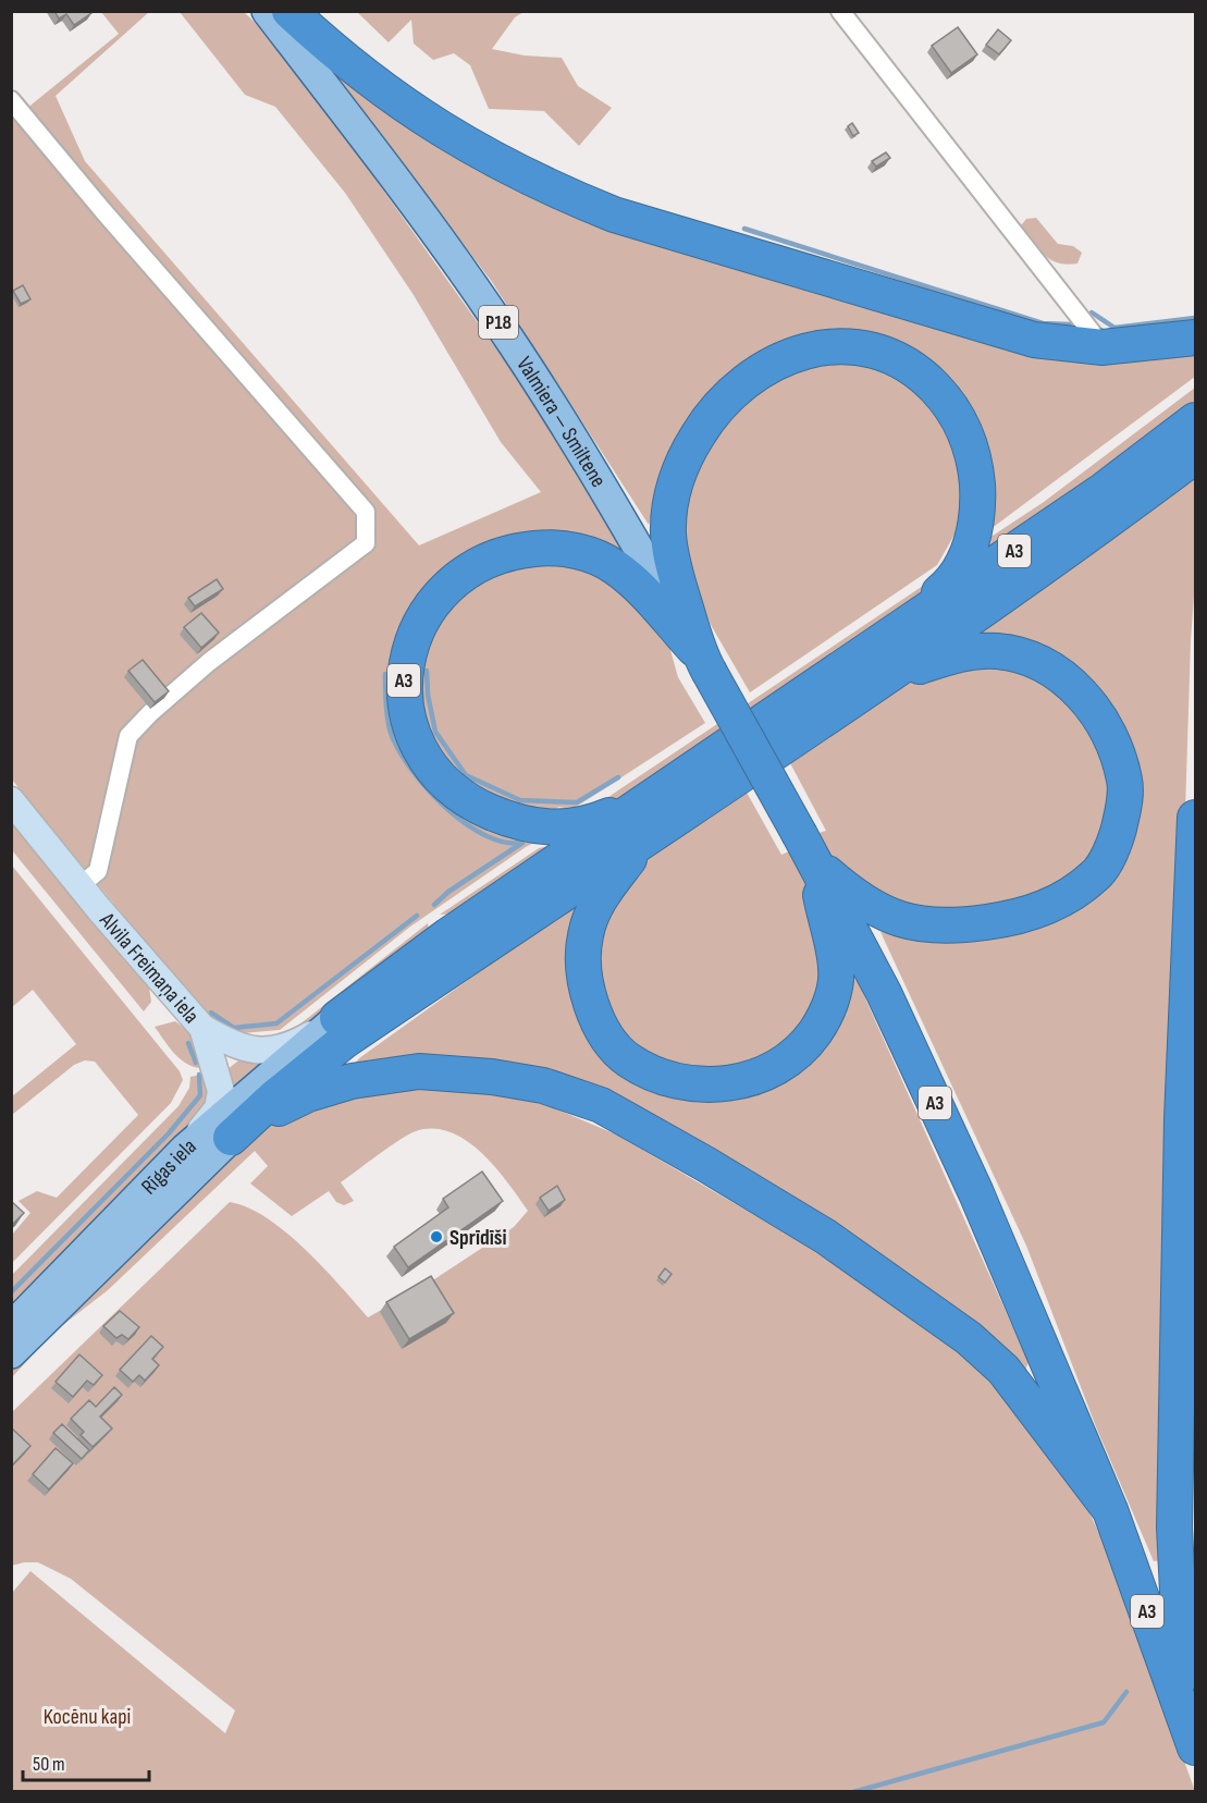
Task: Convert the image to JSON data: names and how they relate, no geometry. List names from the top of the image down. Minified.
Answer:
{"streets":{"highway":["A3"],"main road":["P18","Valmiera — Smiltene","Rīgas iela"],"street":["Alvila Freimaņa iela"]},"crossings":[["Valmiera — Smiltene","A3"],["A3","Rīgas iela"],["Alvila Freimaņa iela","Rīgas iela"]],"parks":["Kocēnu kapi"],"places":["Sprīdīši"],"scale_bar":"50 m"}
